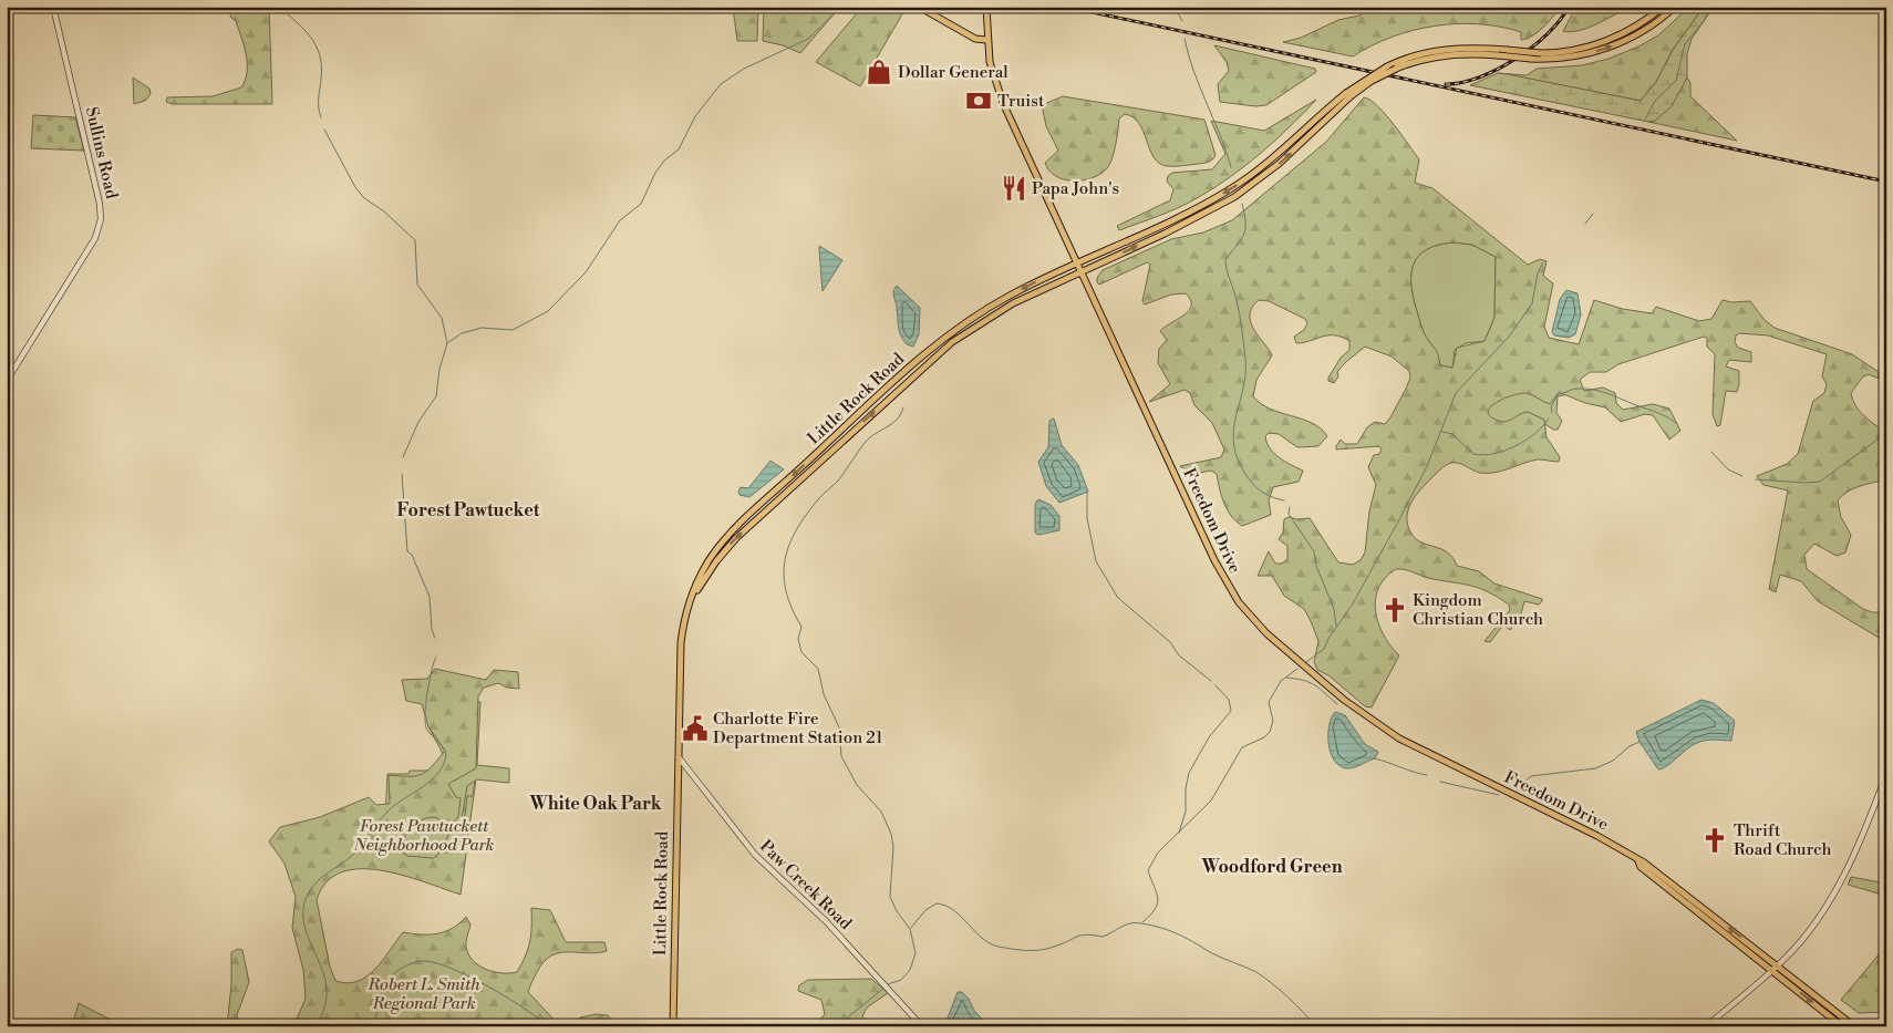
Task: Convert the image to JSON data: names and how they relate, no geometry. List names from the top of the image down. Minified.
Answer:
{"streets":{"main road":["Little Rock Road","Freedom Drive"],"street":["Sullins Road","Paw Creek Road"]},"crossings":[["Little Rock Road","Freedom Drive"],["Little Rock Road","Paw Creek Road"]],"districts":["Forest Pawtucket","White Oak Park","Woodford Green"],"parks":["Forest Pawtuckett Neighborhood Park","Robert L. Smith Regional Park"],"places":{"shop":["Dollar General"],"bank":["Truist"],"restaurant":["Papa John's"],"church":["Kingdom Christian Church","Thrift Road Church"],"public building":["Charlotte Fire Department Station 21"]}}
